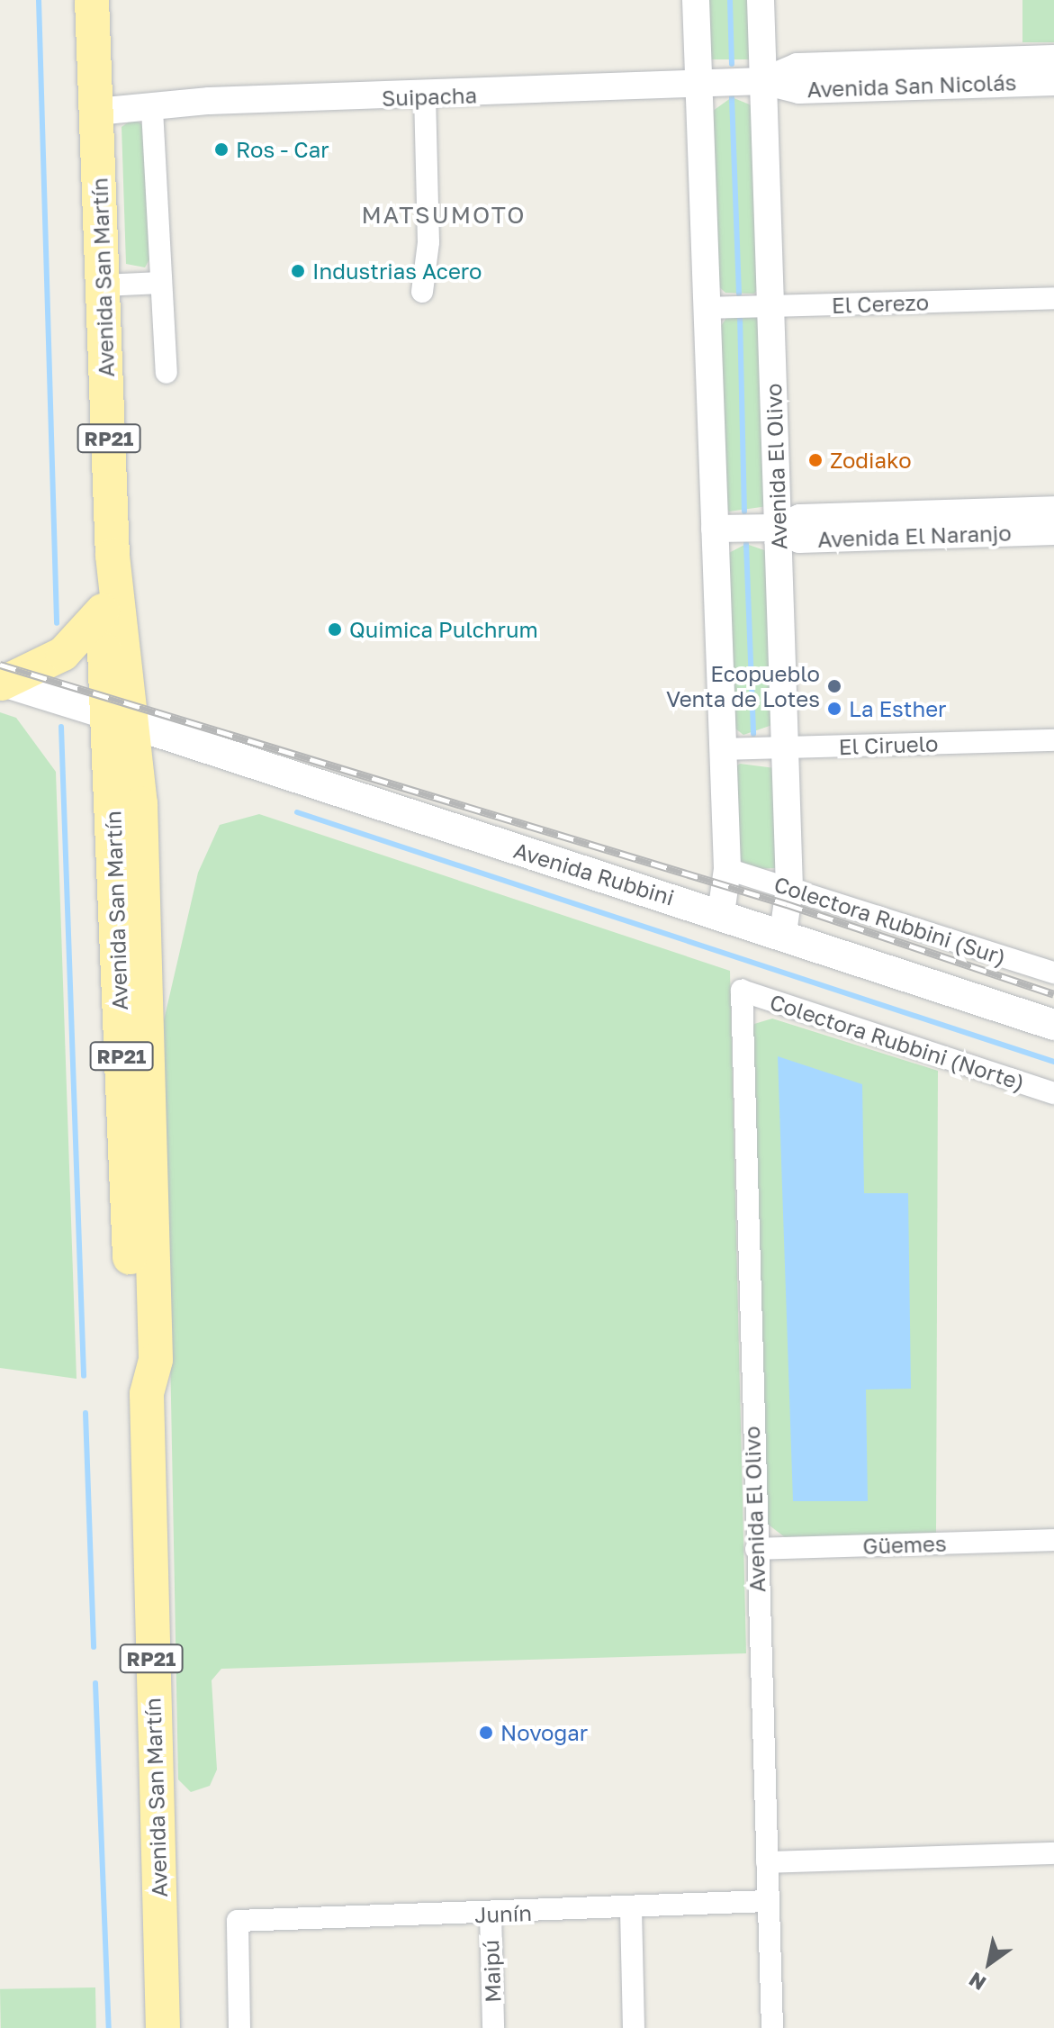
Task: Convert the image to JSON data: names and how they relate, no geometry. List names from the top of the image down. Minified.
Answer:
{"streets":{"main road":["Avenida San Martín","RP21","Avenida Rubbini"],"street":["Avenida San Nicolás","Suipacha","El Cerezo","Avenida El Olivo","Avenida El Naranjo","El Ciruelo","Colectora Rubbini (Sur)","Colectora Rubbini (Norte)","Güemes","Junín","Maipú"]},"crossings":[["Avenida San Nicolás","Suipacha"],["Avenida San Nicolás","Avenida El Olivo"],["Suipacha","Avenida San Martín"],["Suipacha","Avenida El Olivo"],["Avenida San Martín","Avenida Rubbini"],["El Cerezo","Avenida El Olivo"],["Avenida El Olivo","Avenida El Naranjo"],["Avenida El Olivo","El Ciruelo"],["Avenida El Olivo","Avenida Rubbini"],["Avenida El Olivo","Colectora Rubbini (Sur)"],["Avenida El Olivo","Colectora Rubbini (Norte)"],["Avenida El Olivo","Güemes"],["Avenida El Olivo","Junín"],["Junín","Maipú"]],"districts":["MATSUMOTO"],"places":["Ros - Car","Industrias Acero","Zodiako","Quimica Pulchrum","Ecopueblo Venta de Lotes","La Esther","Novogar"],"north":"bottom left"}
